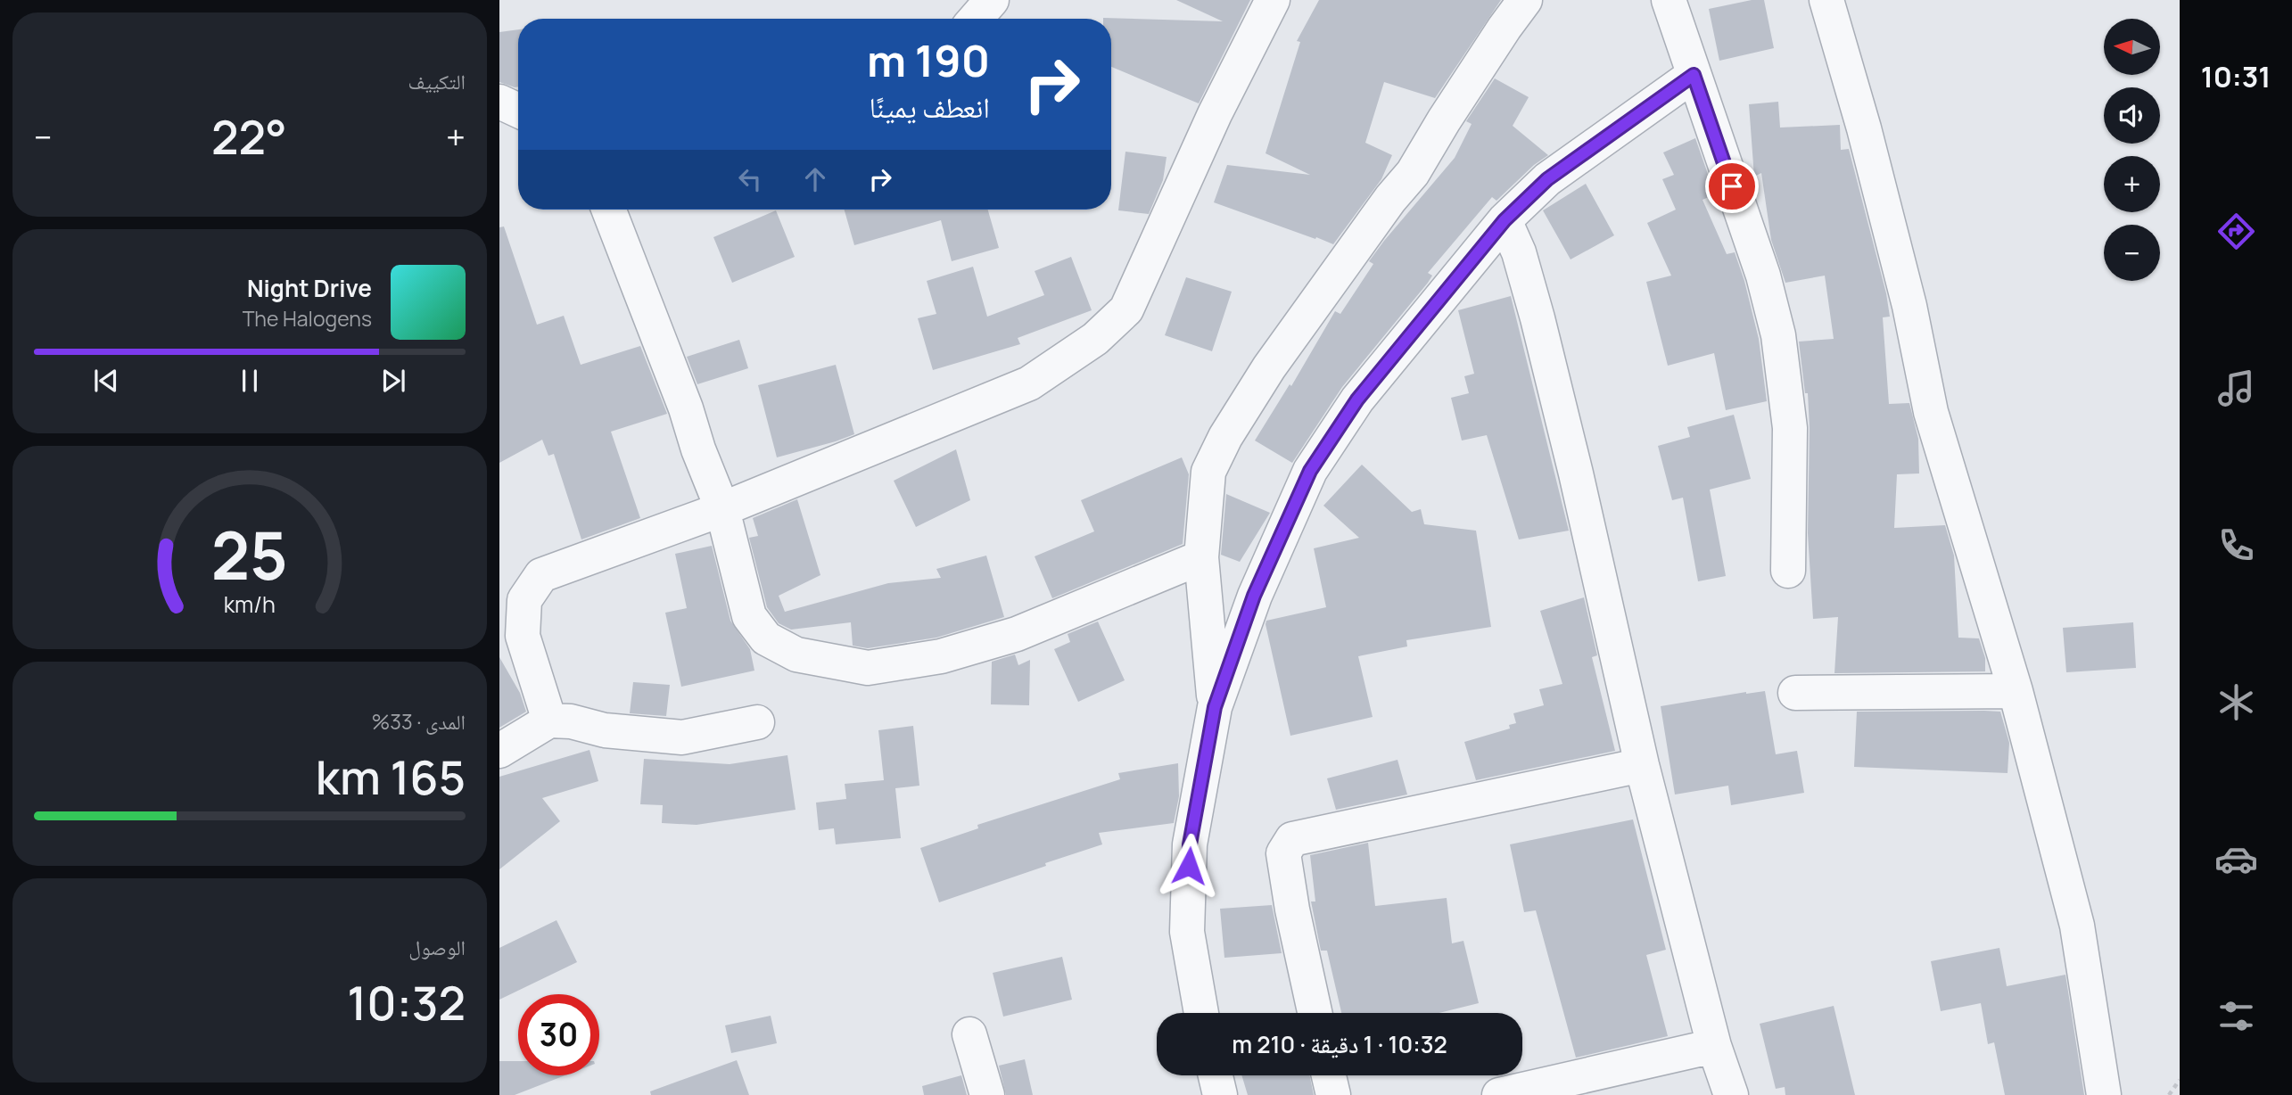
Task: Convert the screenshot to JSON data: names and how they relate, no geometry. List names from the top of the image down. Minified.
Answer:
{"north":"left","page":{"tabs":"10:31","tile":["التكييف",["المدى · 33%","165 km"],["الوصول","10:32"]],"map_buttons":["+","−"],"turn":["190 m","انعطف يمينًا"],"heat":["−","22°","+"],"song":["Night Drive","The Halogens"],"limit":"30","trip":"10:32 · 1 دقيقة · 210 m","gauge":["25","km/h"]}}
